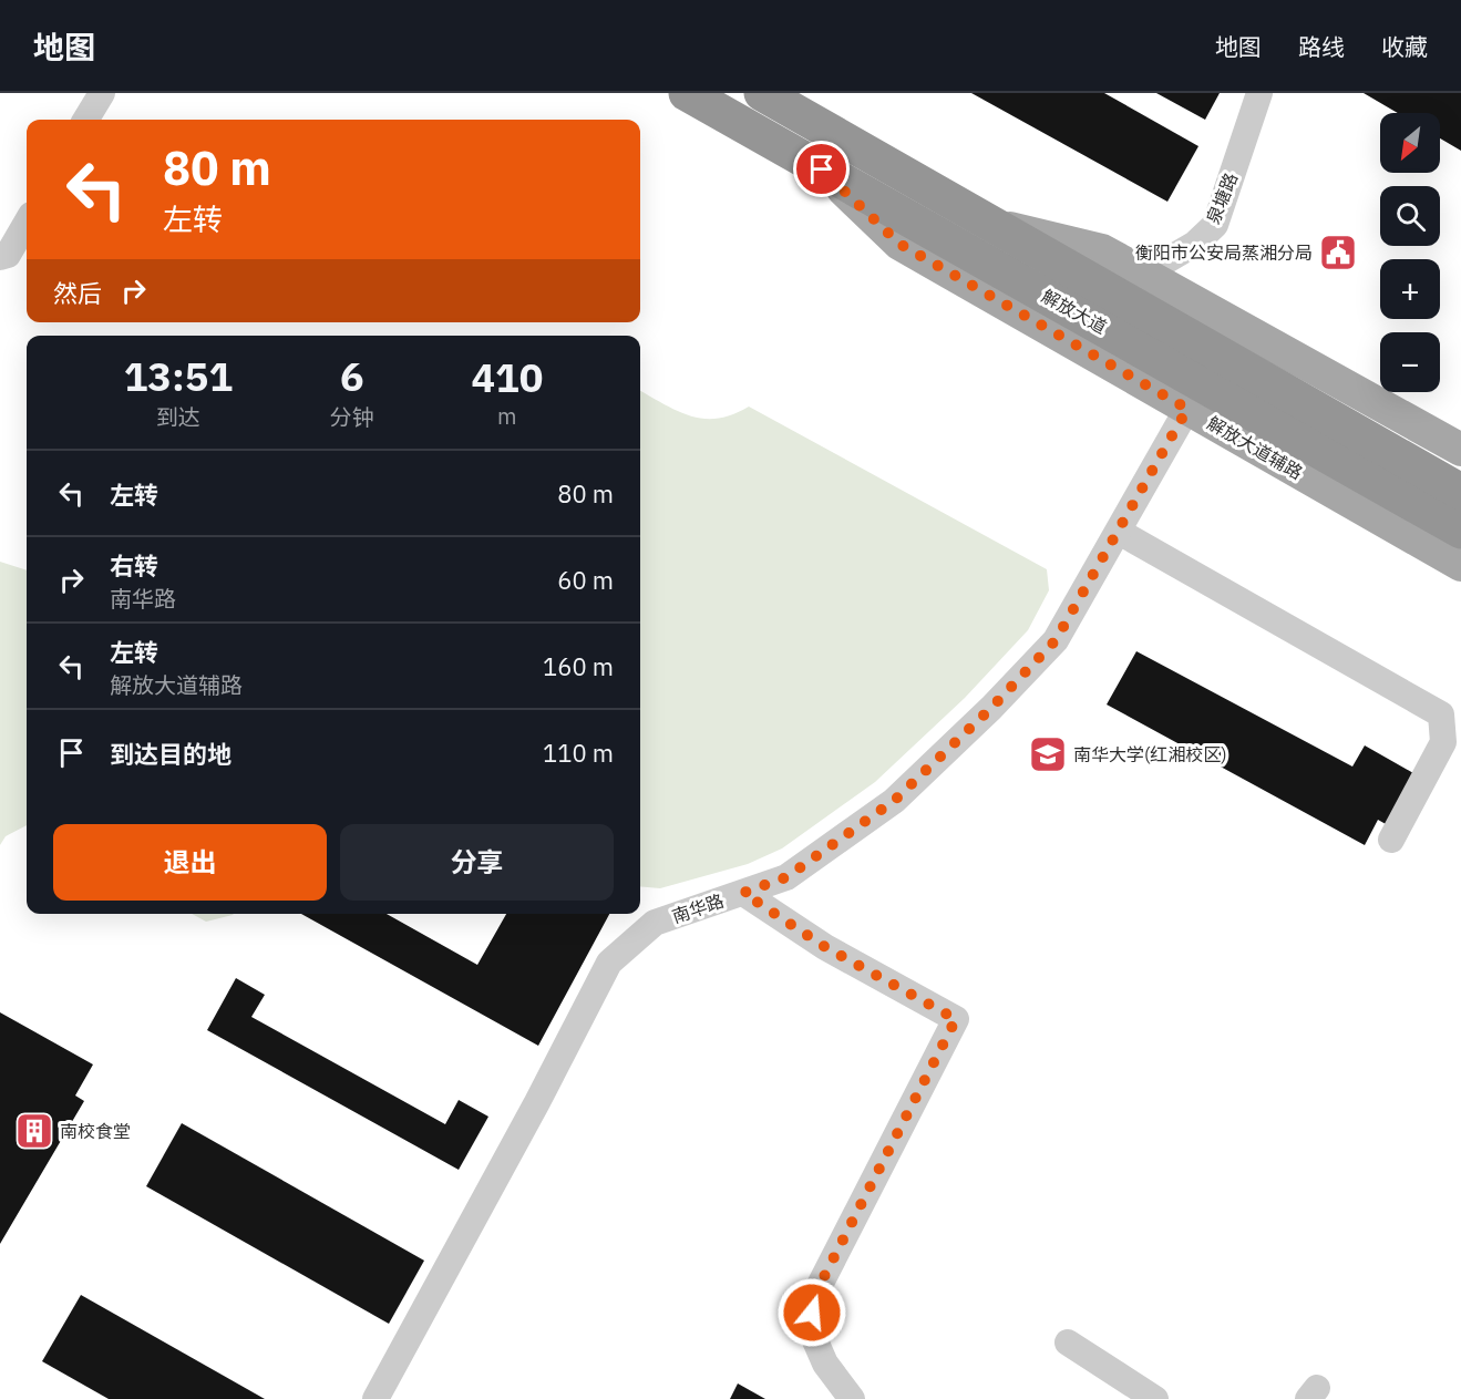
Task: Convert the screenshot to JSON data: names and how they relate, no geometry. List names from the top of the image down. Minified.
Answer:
{"streets":{"highway":["解放大道"],"main road":["解放大道辅路"],"lane":["泉塘路","南华路"]},"crossings":[["解放大道","解放大道辅路"],["解放大道辅路","南华路"]],"places":{"public building":["衡阳市公安局蒸湘分局"],"school or university":["南华大学(红湘校区)"],"building":["南校食堂"]},"north":"bottom left","page":{"header":"地图","nav":["地图","路线","收藏"],"map_buttons":["+","−"],"turn":["80 m","左转"],"then":"然后","eta":["13:51","到达","6","分钟","410","m"],"list":[{"name":"左转","value":"80 m"},{"name":"右转","note":"南华路","value":"60 m"},{"name":"左转","note":"解放大道辅路","value":"160 m"},{"name":"到达目的地","value":"110 m"}],"buttons":["退出","分享"]}}
